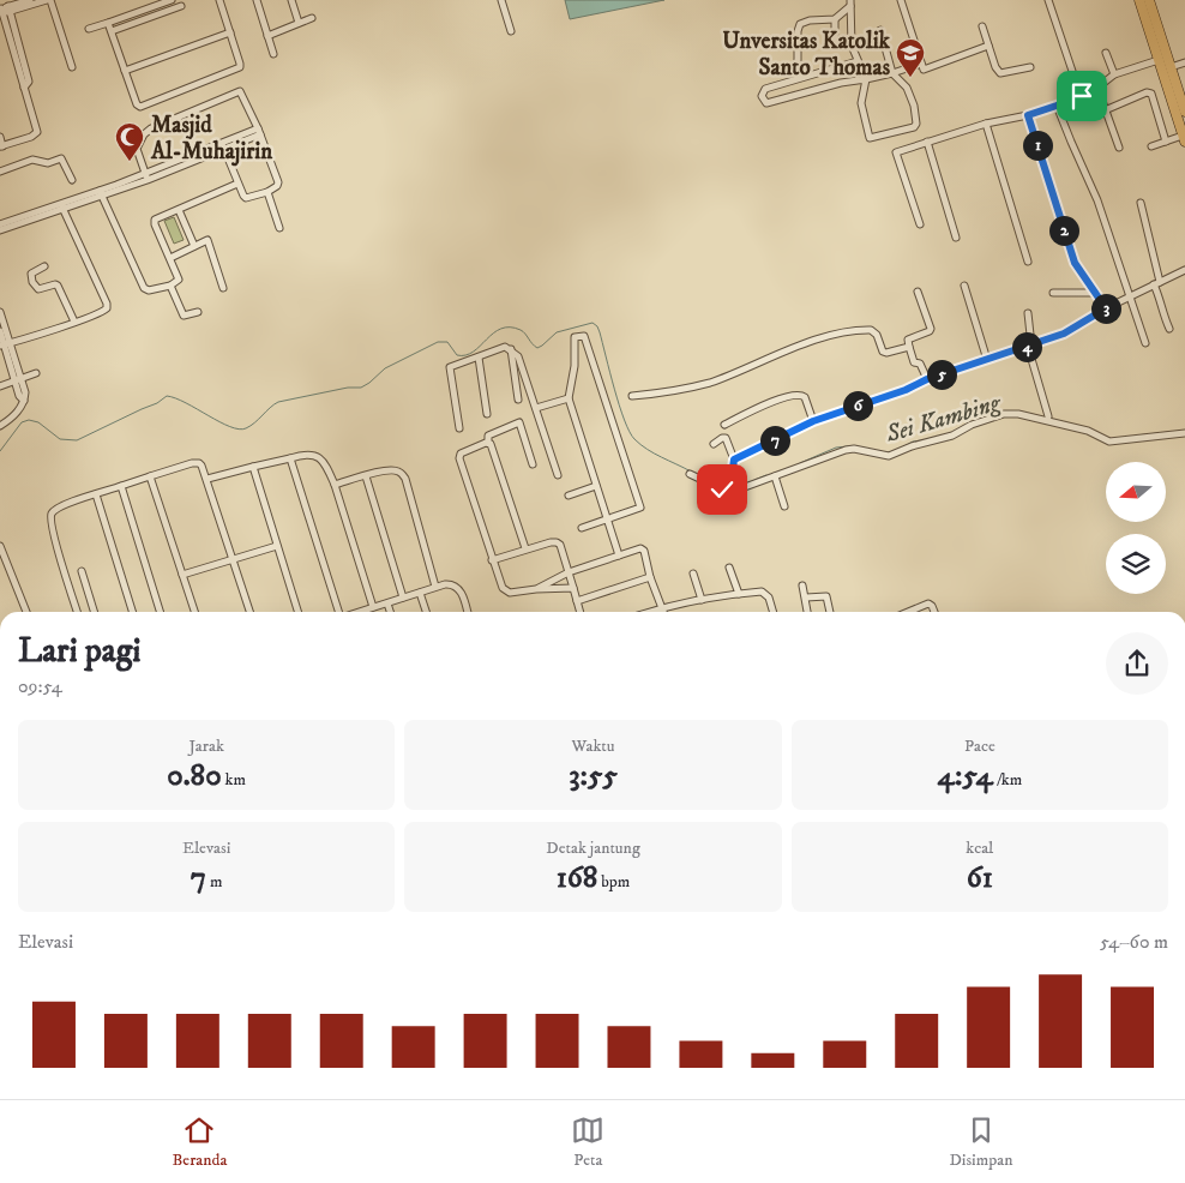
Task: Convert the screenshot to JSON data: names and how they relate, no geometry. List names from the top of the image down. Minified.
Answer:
{"water":["Sei Kambing"],"places":{"school or university":["Unversitas Katolik Santo Thomas"],"mosque":["Masjid Al-Muhajirin"]},"north":"left","page":{"pins":["1","2","3","4","5","6","7"],"heading":["Lari pagi","09:54"],"stats":[["Jarak","0.80 km"],["Waktu","3:55"],["Pace","4:54 /km"],["Elevasi","7 m"],["Detak jantung","168 bpm"],["kcal","61"]],"chart":["Elevasi","54–60 m"],"tabs":["Beranda","Peta","Disimpan"]}}
